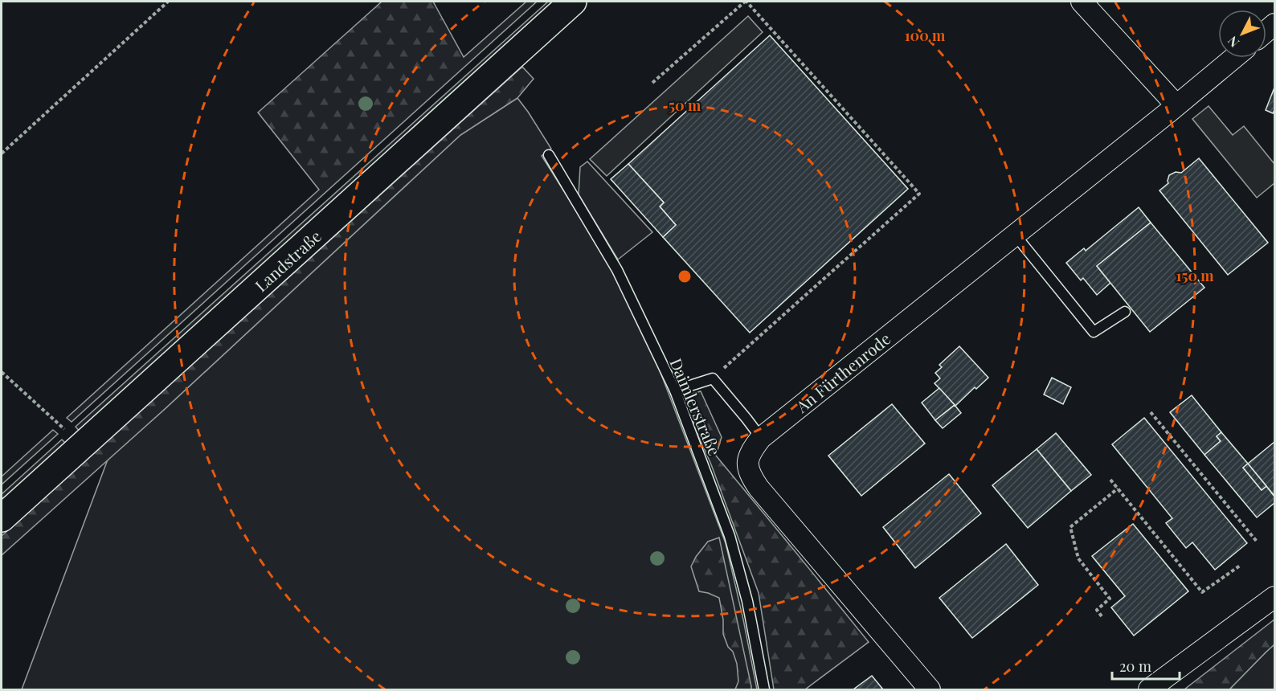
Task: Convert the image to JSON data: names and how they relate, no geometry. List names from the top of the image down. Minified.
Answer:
{"streets":{"street":["Landstraße","An Fürthenrode"],"lane":["Daimlerstraße"]},"scale_bar":"20 m","north":"bottom left","rings":["100 m","50 m","150 m"]}
